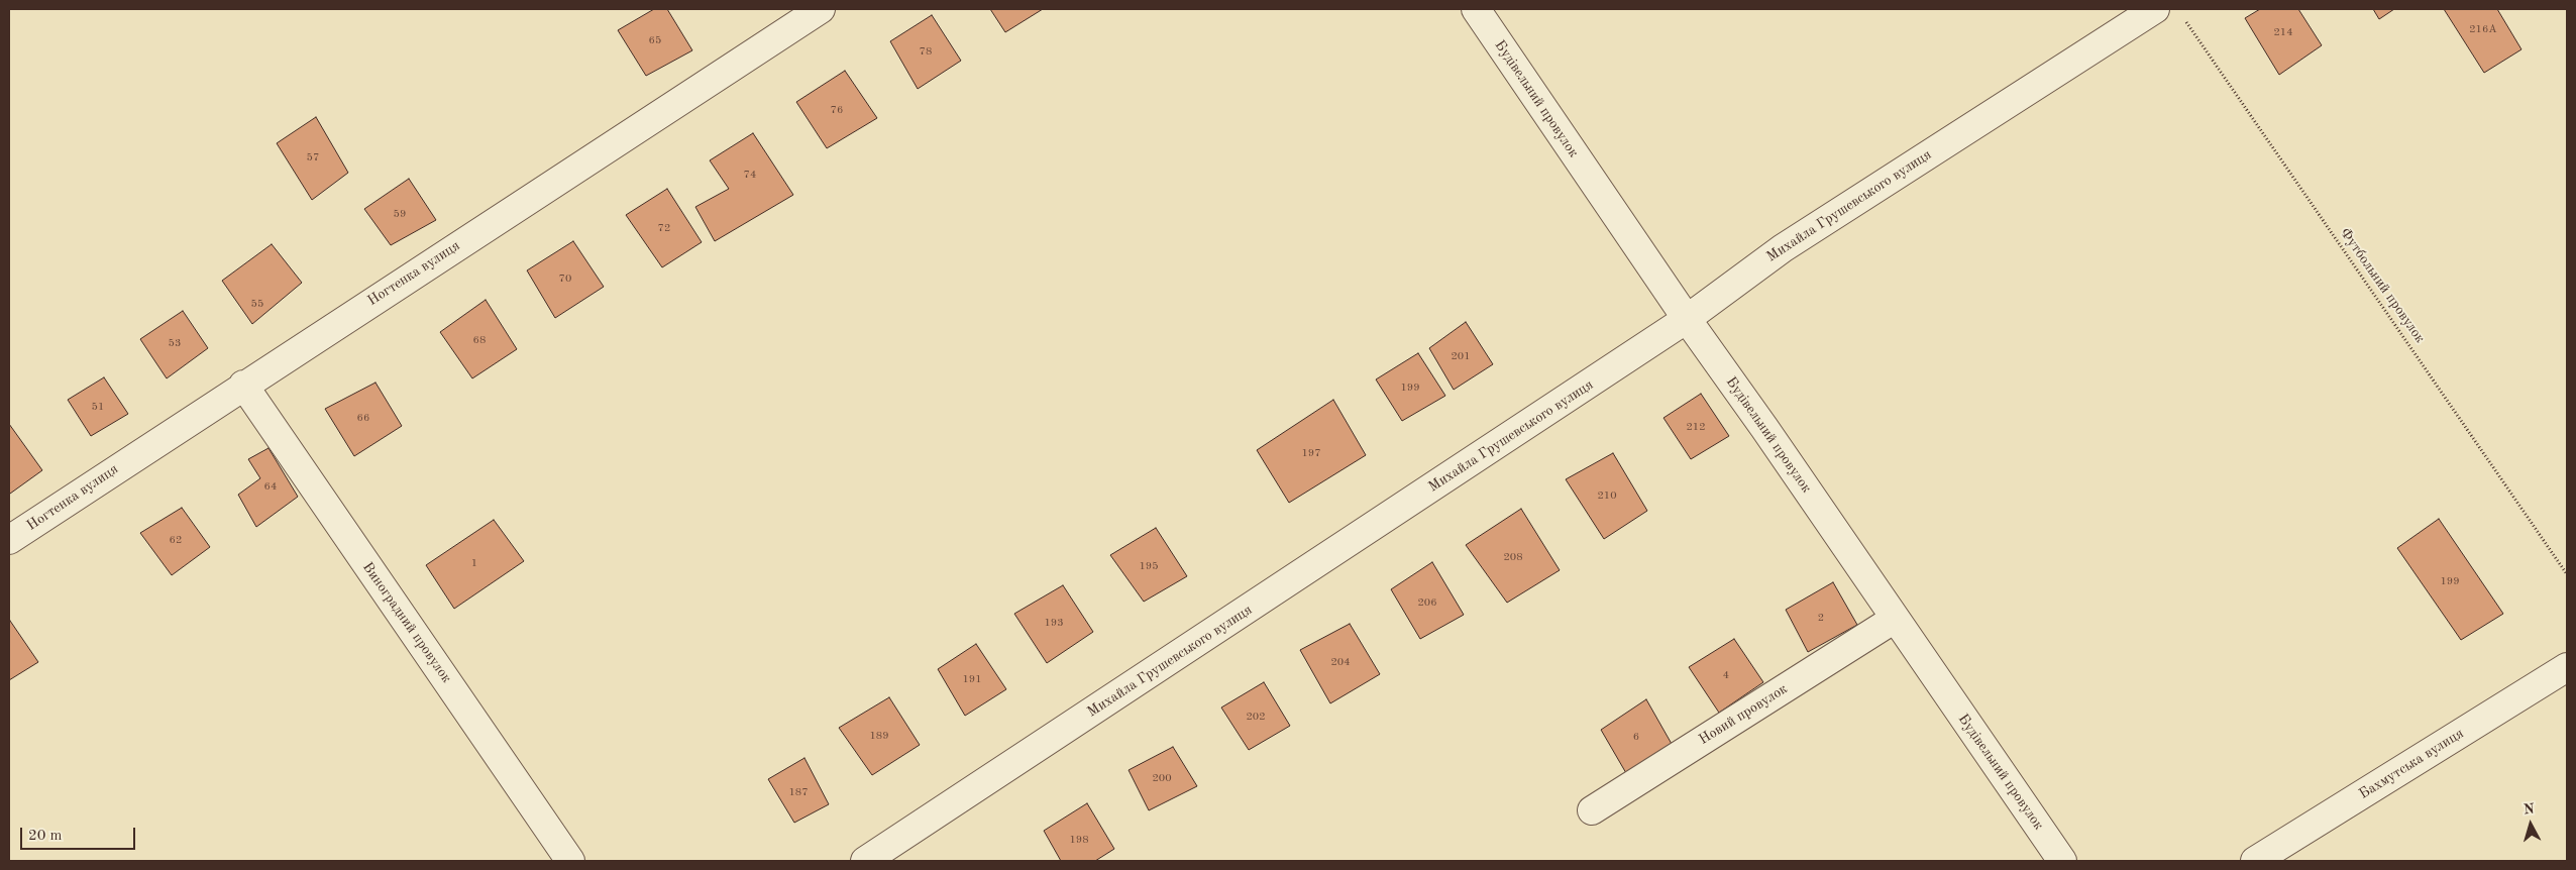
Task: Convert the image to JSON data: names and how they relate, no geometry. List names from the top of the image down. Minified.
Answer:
{"streets":{"street":["Будівельний провулок","Михайла Грушевського вулиця","Ногтенка вулиця","Виноградний провулок","Новий провулок","Бахмутська вулиця"],"path":["Футбольний провулок"]},"crossings":[["Будівельний провулок","Михайла Грушевського вулиця"],["Будівельний провулок","Новий провулок"],["Ногтенка вулиця","Виноградний провулок"]],"house_numbers":["216А","214","65","78","76","57","74","59","72","70","55","68","53","201","199","51","66","212","197","64","210","62","208","1","195","199","206","2","193","204","4","191","202","189","6","200","187","198"],"scale_bar":"20 m","north":"top"}
